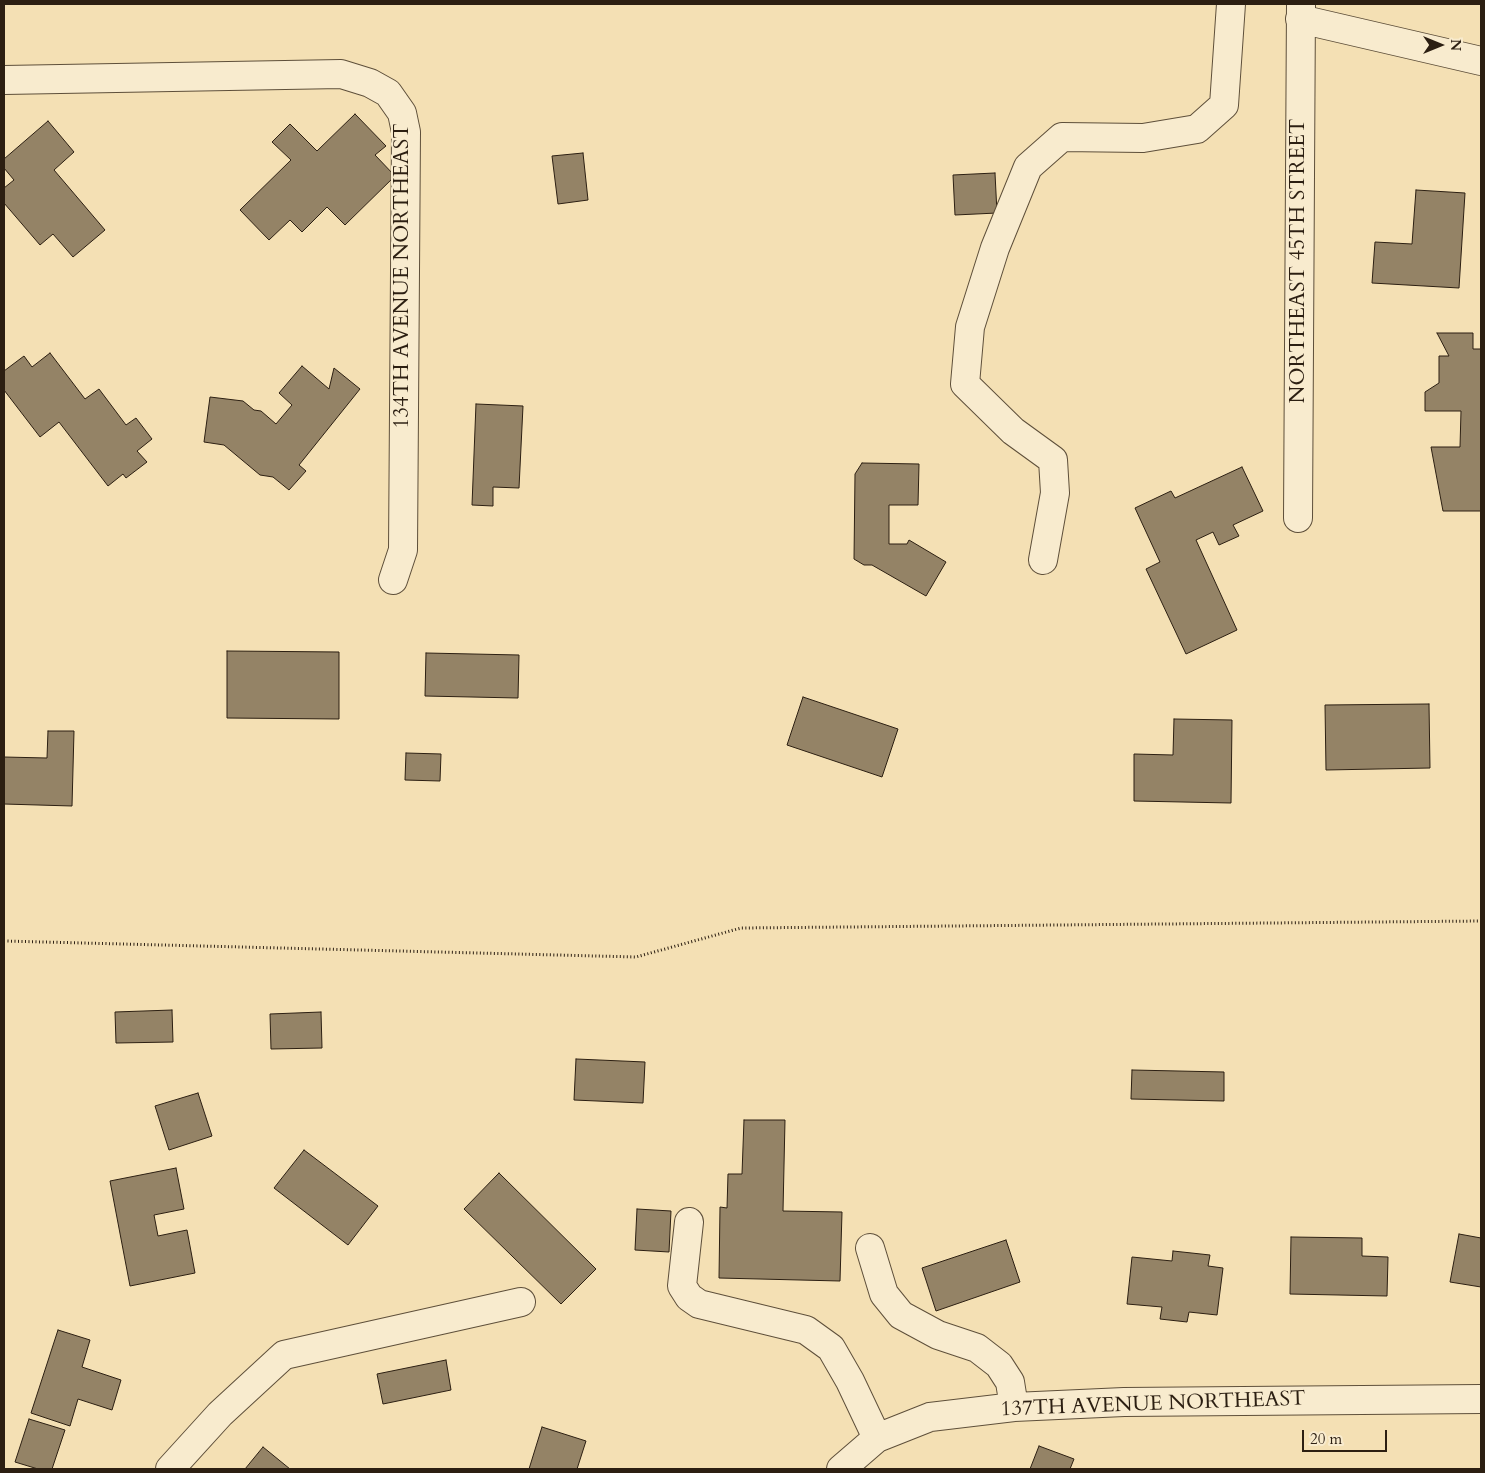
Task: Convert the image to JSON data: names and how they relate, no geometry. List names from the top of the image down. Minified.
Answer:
{"streets":{"street":["NORTHEAST 45TH STREET","134TH AVENUE NORTHEAST","137TH AVENUE NORTHEAST"]},"scale_bar":"20 m","north":"right"}
